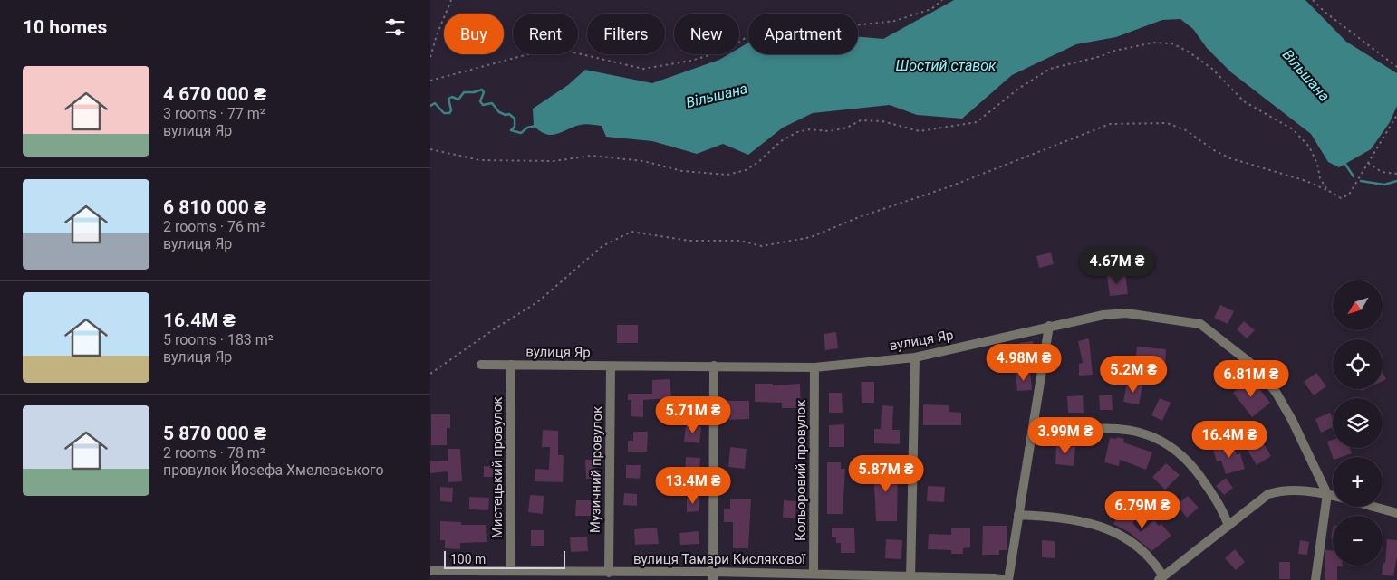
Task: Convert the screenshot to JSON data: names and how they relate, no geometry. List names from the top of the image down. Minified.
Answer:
{"streets":{"street":["вулиця Яр","Мистецький провулок","Музичний провулок","Кольоровий провулок","вулиця Тамари Кислякової"]},"crossings":[["вулиця Яр","Мистецький провулок"],["вулиця Яр","Музичний провулок"],["вулиця Яр","Кольоровий провулок"],["Мистецький провулок","вулиця Тамари Кислякової"],["Музичний провулок","вулиця Тамари Кислякової"],["Кольоровий провулок","вулиця Тамари Кислякової"]],"water":["Шостий ставок","Вільшана"],"scale_bar":"100 m","north":"bottom left","page":{"heading":"10 homes","chip":["Buy","Rent","Filters","New","Apartment"],"list":[{"name":"4 670 000 ₴","note":"3 rooms · 77 m² · вулиця Яр"},{"name":"6 810 000 ₴","note":"2 rooms · 76 m² · вулиця Яр"},{"name":"16.4M ₴","note":"5 rooms · 183 m² · вулиця Яр"},{"name":"5 870 000 ₴","note":"2 rooms · 78 m² · провулок Йозефа Хмелевського"}],"price":["4.67M ₴","4.98M ₴","5.2M ₴","6.81M ₴","5.71M ₴","3.99M ₴","16.4M ₴","5.87M ₴","13.4M ₴","6.79M ₴"],"map_buttons":["+","−"],"scale":"100 m"}}
